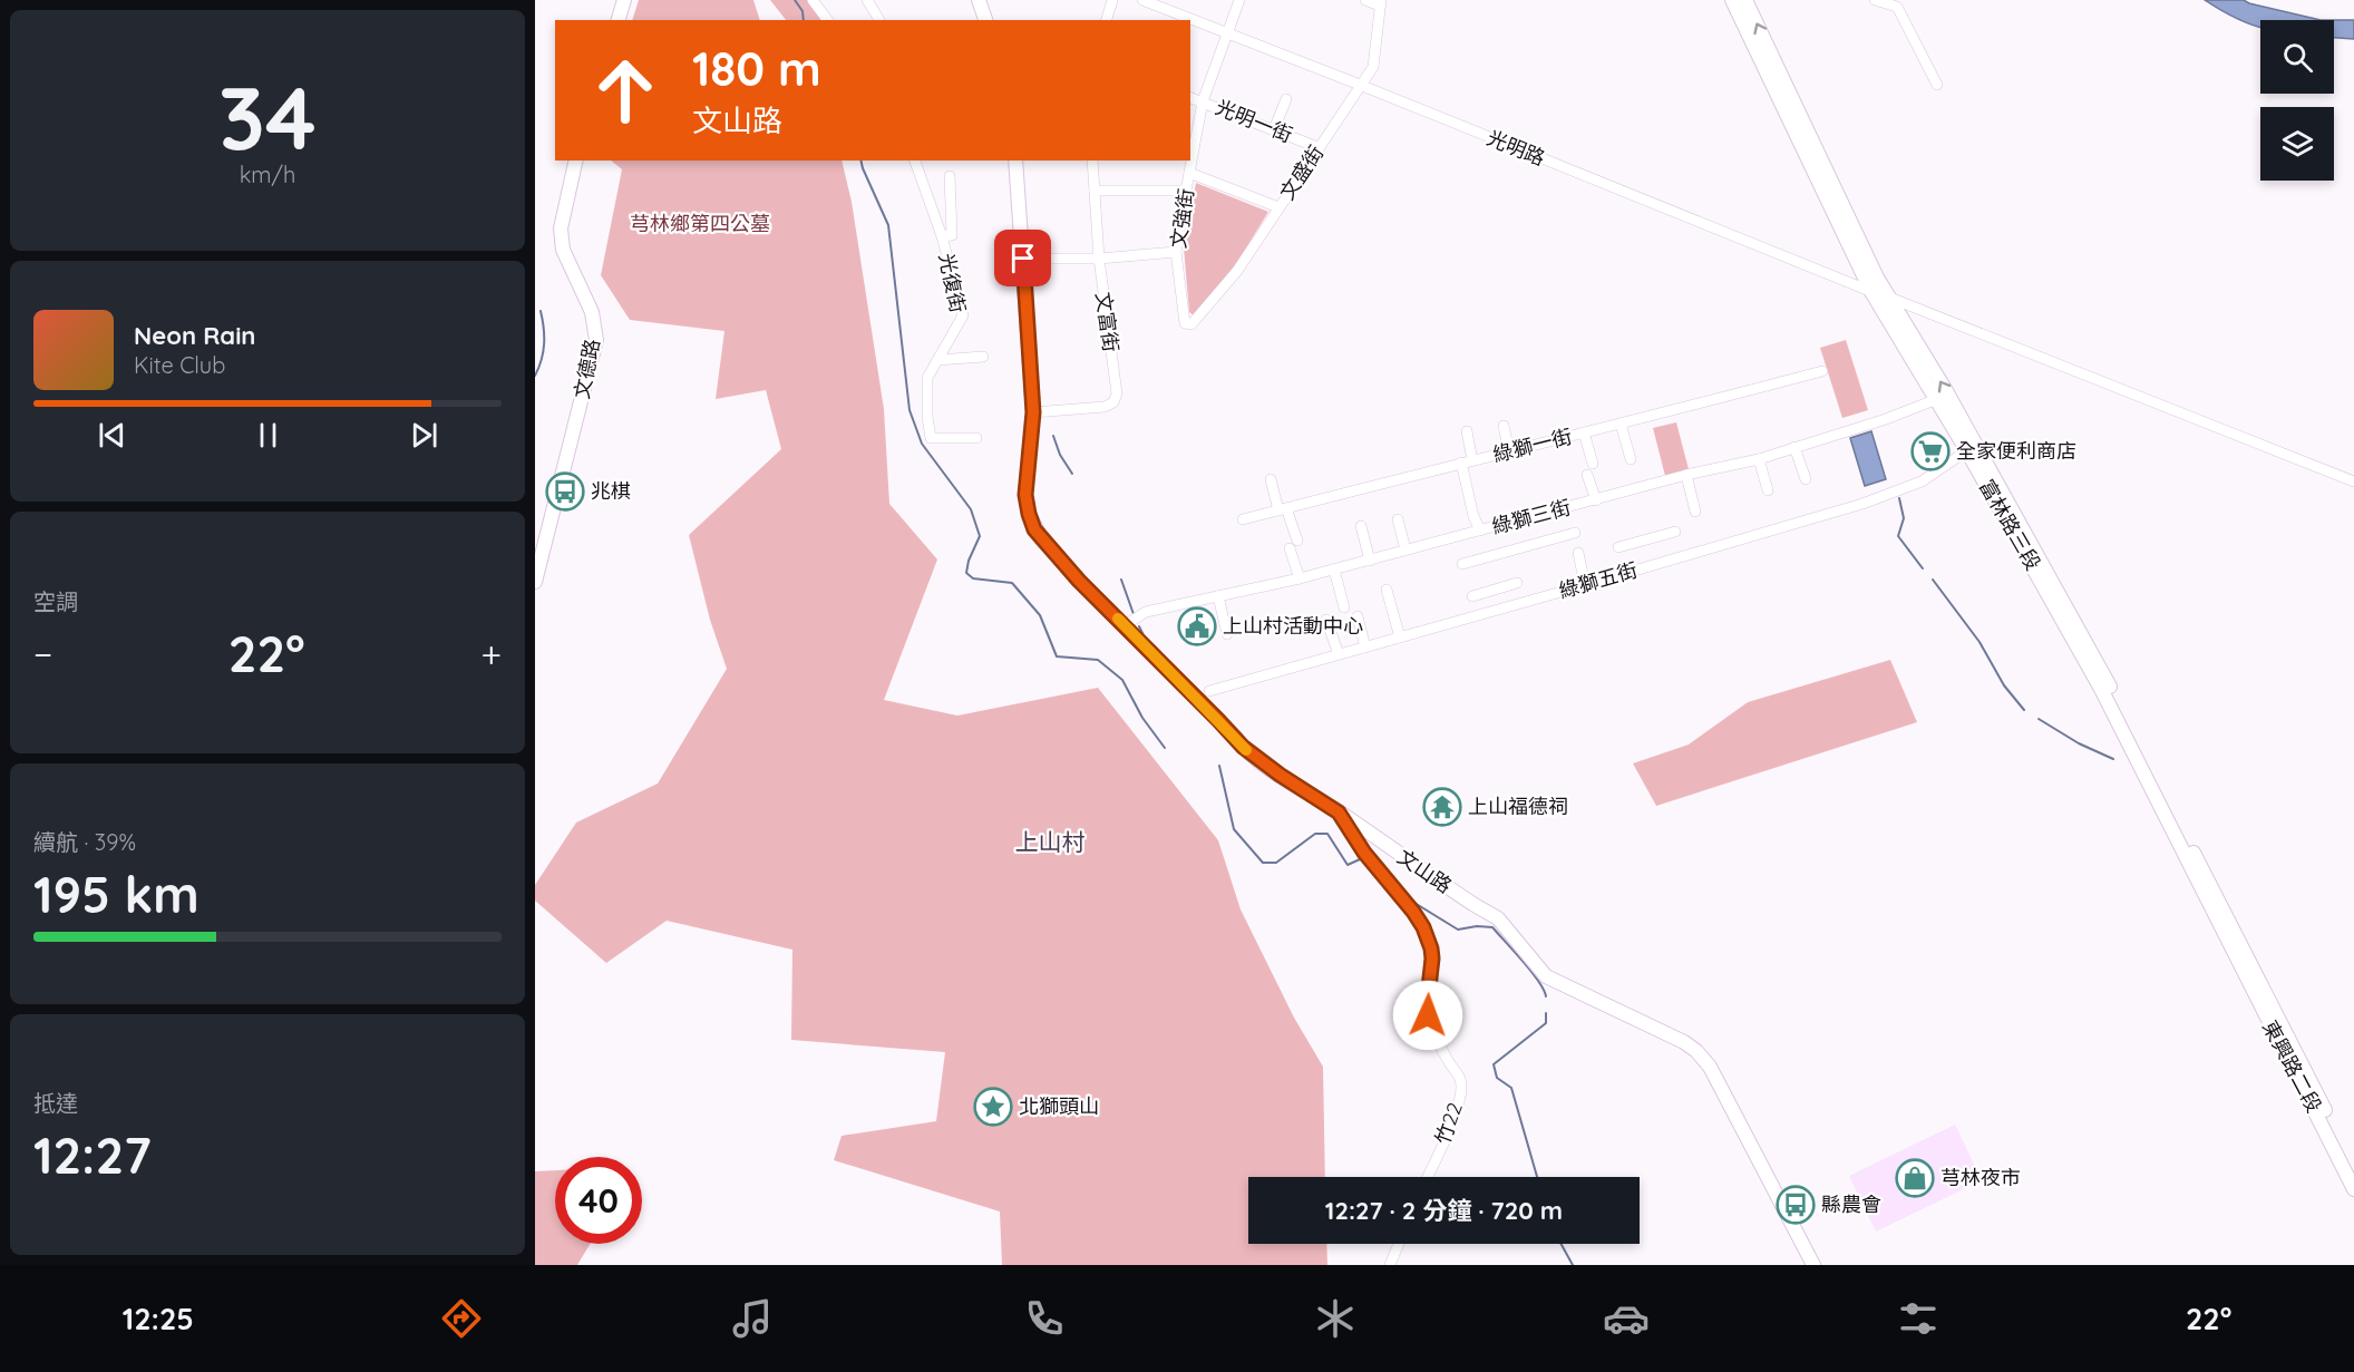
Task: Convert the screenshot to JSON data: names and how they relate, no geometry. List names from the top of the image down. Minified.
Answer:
{"streets":{"main road":["文德路","富林路三段","文山路","東興路二段"],"street":["光明一街","光明路","文盛街","文強街","光復街","文富街","綠獅一街","綠獅三街","綠獅五街","竹22"]},"crossings":[["光明一街","文盛街"],["光明一街","文強街"],["光明路","文盛街"],["光明路","文強街"],["光明路","富林路三段"],["文盛街","文強街"],["文富街","文山路"],["綠獅三街","富林路三段"],["綠獅三街","文山路"],["富林路三段","綠獅五街"],["富林路三段","東興路二段"],["文山路","竹22"]],"districts":["上山村"],"parks":["芎林鄉第四公墓"],"places":{"supermarket":["全家便利商店"],"bus stop":["兆棋","縣農會"],"public building":["上山村活動中心"],"temple":["上山福德祠"],"place":["北獅頭山"],"shop":["芎林夜市"]},"page":{"tile":[["34","km/h"],"空調",["續航 · 39%","195 km"],["抵達","12:27"]],"turn":["180 m","文山路"],"song":["Neon Rain","Kite Club"],"heat":["−","22°","+"],"limit":"40","trip":"12:27 · 2 分鐘 · 720 m","tabs":["12:25","22°"]}}
